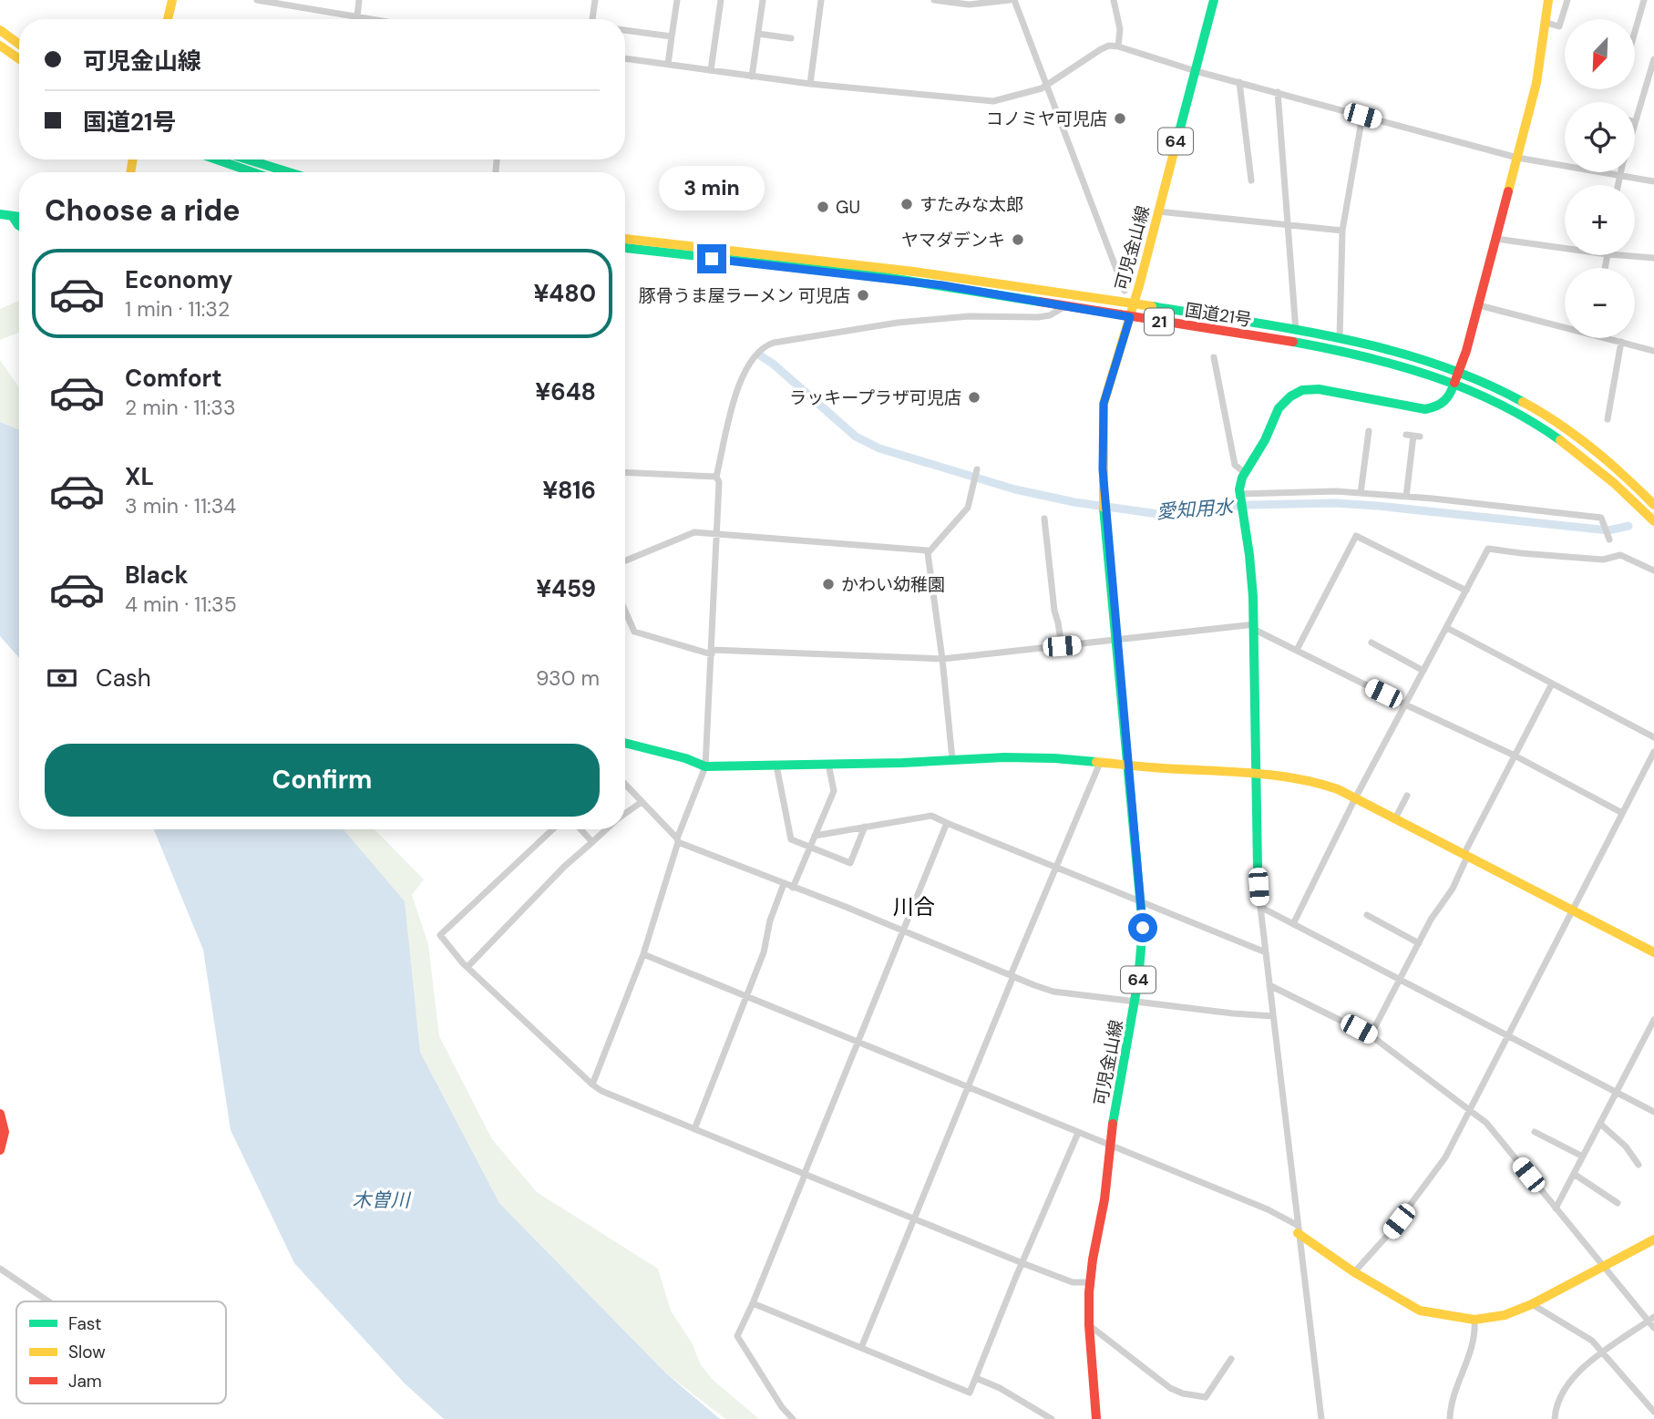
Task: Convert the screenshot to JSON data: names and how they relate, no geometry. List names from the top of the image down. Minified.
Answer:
{"streets":{"main road":["64","可児金山線","国道21号","21"]},"crossings":[["可児金山線","国道21号"]],"districts":["川合"],"water":["愛知用水","木曽川"],"places":["コノミヤ可児店","すたみな太郎","GU","ヤマダデンキ","豚骨うま屋ラーメン 可児店","ラッキープラザ可児店","かわい幼稚園"],"legend":["Fast","Slow","Jam"],"north":"bottom left","page":{"map_buttons":["+","−"],"banner":["可児金山線","国道21号"],"bubble":"3 min","heading":"Choose a ride","list":[{"name":"Economy","note":"1 min · 11:32","value":"¥480"},{"name":"Comfort","note":"2 min · 11:33","value":"¥648"},{"name":"XL","note":"3 min · 11:34","value":"¥816"},{"name":"Black","note":"4 min · 11:35","value":"¥459"}],"pay":["Cash","930 m"],"buttons":"Confirm"}}
